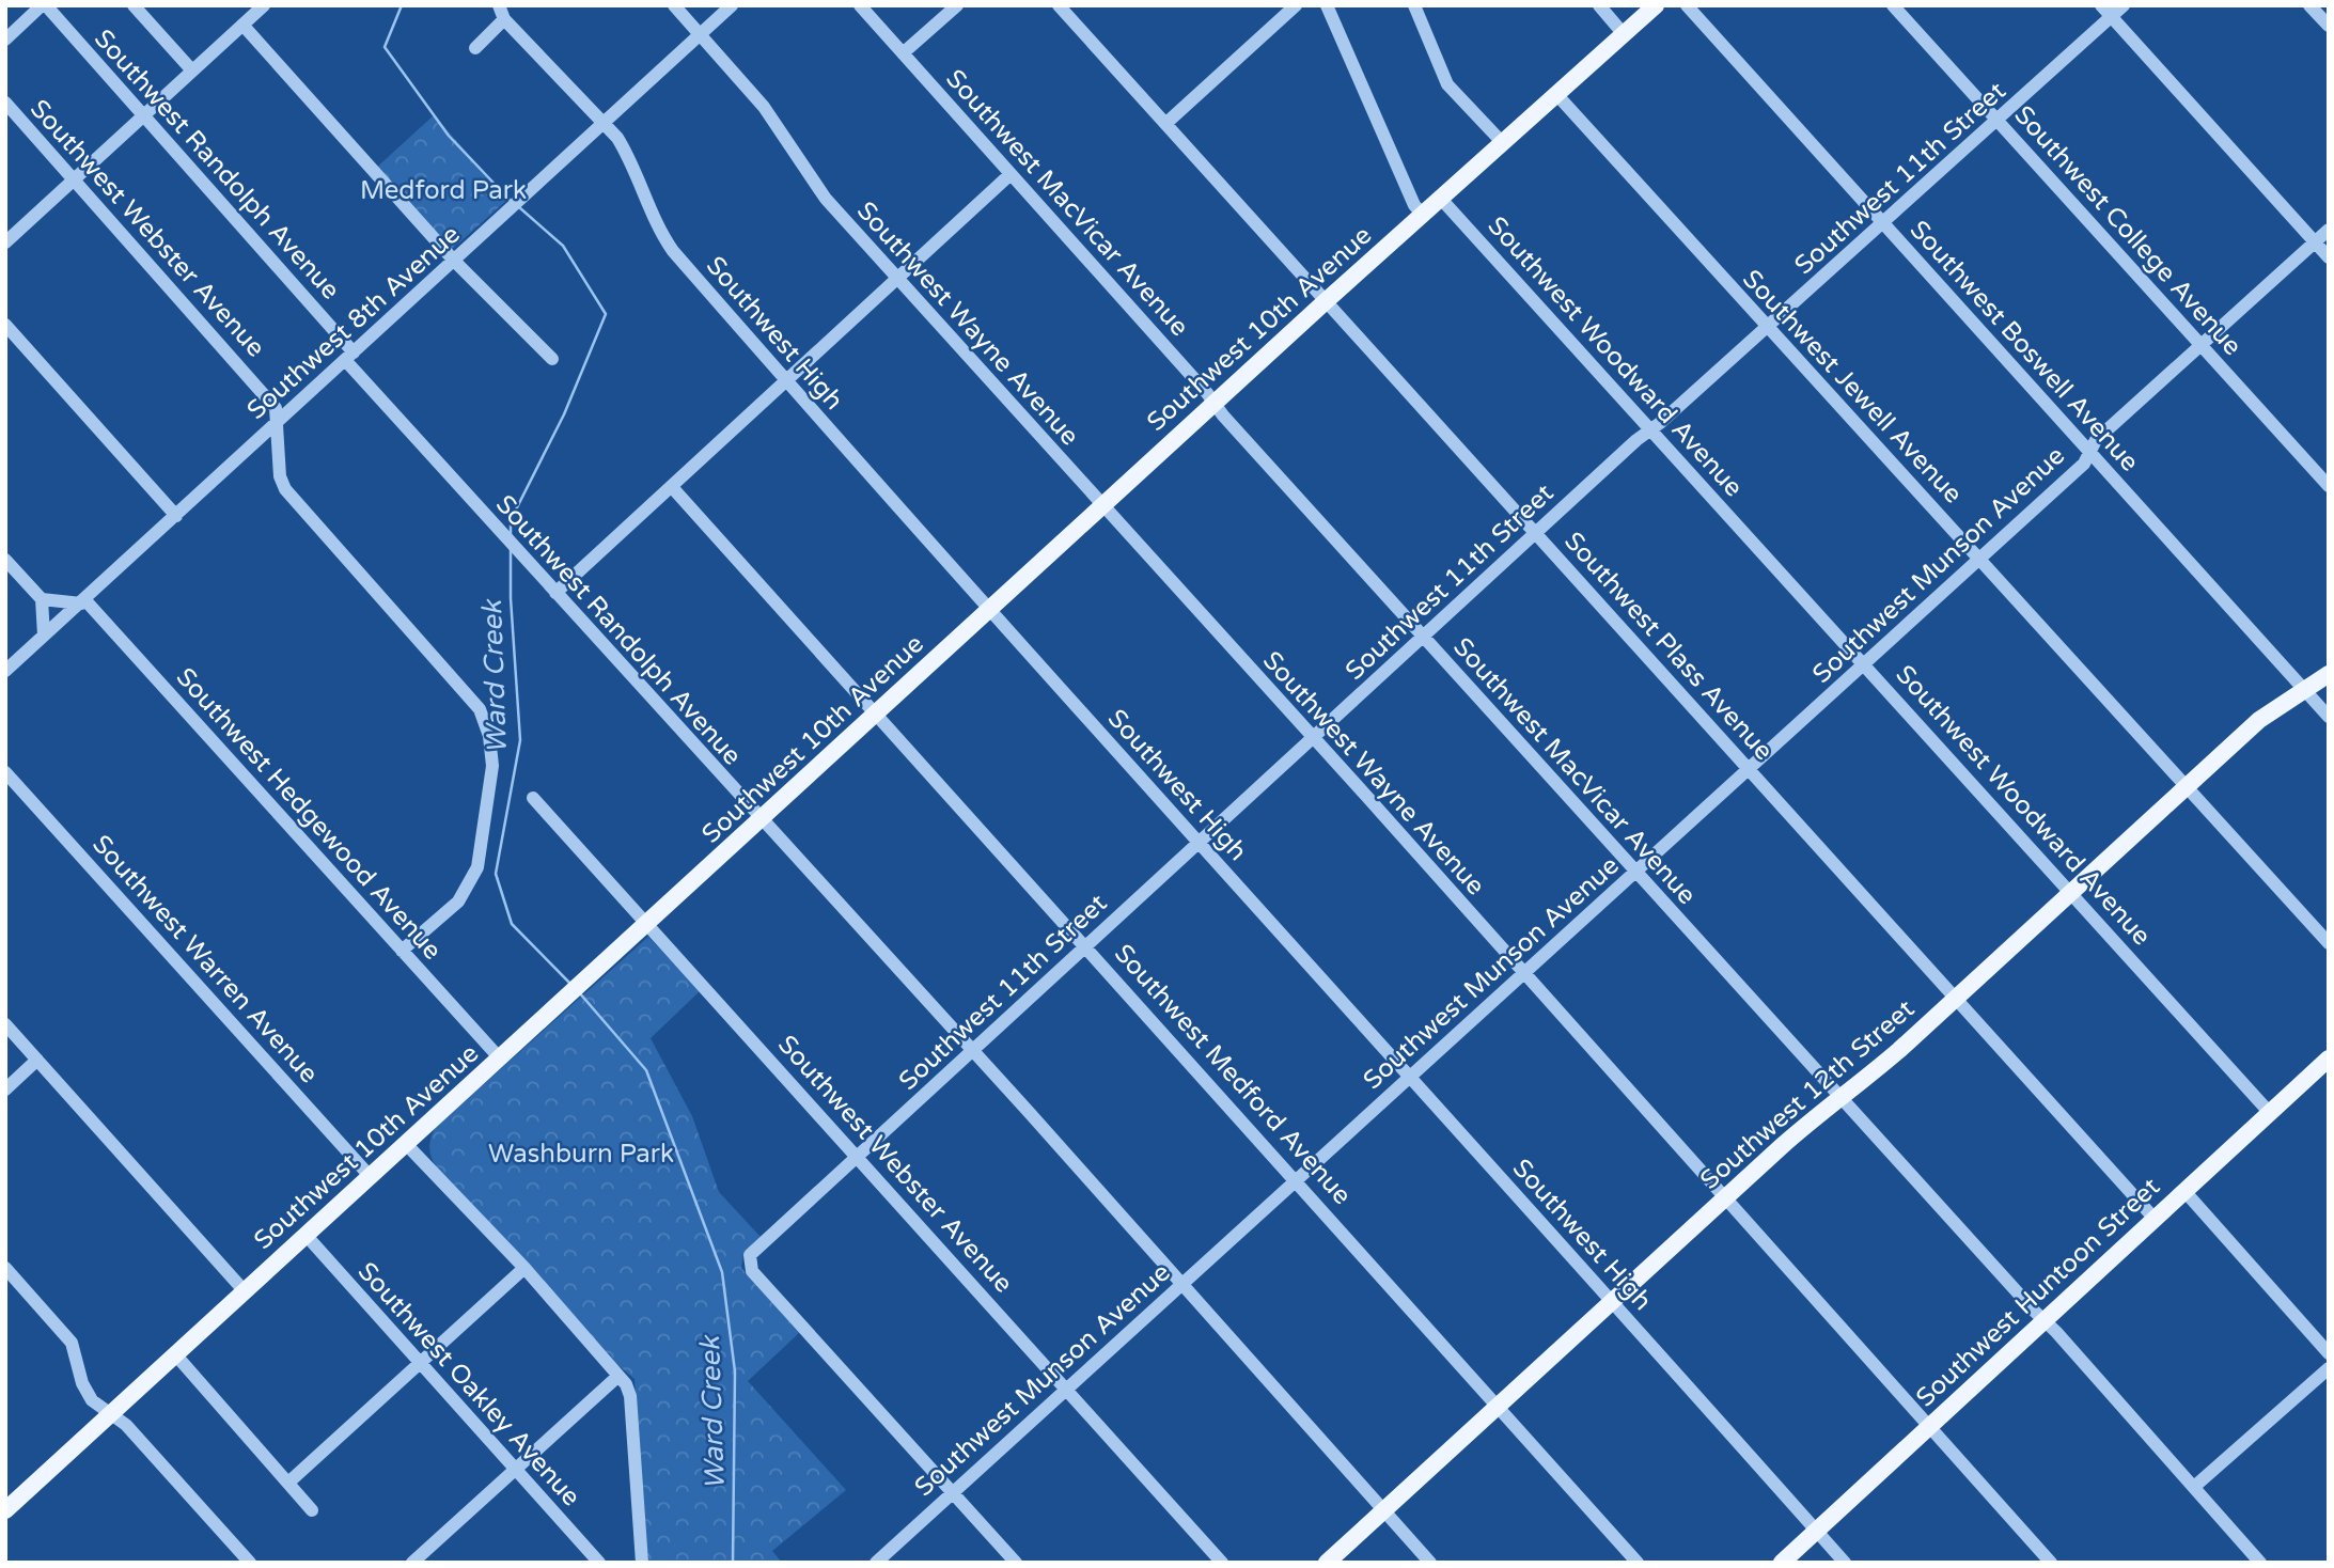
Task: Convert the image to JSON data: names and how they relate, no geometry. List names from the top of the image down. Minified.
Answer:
{"streets":{"main road":["Southwest 10th Avenue","Southwest 12th Street","Southwest Huntoon Street"],"street":["Southwest Randolph Avenue","Southwest 11th Street","Southwest MacVicar Avenue","Southwest Webster Avenue","Southwest College Avenue","Southwest 8th Avenue","Southwest Wayne Avenue","Southwest High","Southwest Boswell Avenue","Southwest Woodward Avenue","Southwest Jewell Avenue","Southwest Munson Avenue","Southwest Plass Avenue","Southwest Hedgewood Avenue","Southwest Warren Avenue","Southwest Medford Avenue","Southwest Oakley Avenue"]},"crossings":[["Southwest Randolph Avenue","Southwest 11th Street"],["Southwest Randolph Avenue","Southwest 8th Avenue"],["Southwest Randolph Avenue","Southwest 10th Avenue"],["Southwest Randolph Avenue","Southwest Munson Avenue"],["Southwest Randolph Avenue","Southwest 12th Street"],["Southwest 11th Street","Southwest MacVicar Avenue"],["Southwest 11th Street","Southwest Webster Avenue"],["Southwest 11th Street","Southwest College Avenue"],["Southwest 11th Street","Southwest Wayne Avenue"],["Southwest 11th Street","Southwest High"],["Southwest 11th Street","Southwest Boswell Avenue"],["Southwest 11th Street","Southwest Woodward Avenue"],["Southwest 11th Street","Southwest Jewell Avenue"],["Southwest 11th Street","Southwest Munson Avenue"],["Southwest 11th Street","Southwest Plass Avenue"],["Southwest 11th Street","Southwest Medford Avenue"],["Southwest MacVicar Avenue","Southwest 10th Avenue"],["Southwest MacVicar Avenue","Southwest Munson Avenue"],["Southwest MacVicar Avenue","Southwest 12th Street"],["Southwest MacVicar Avenue","Southwest Huntoon Street"],["Southwest Webster Avenue","Southwest 8th Avenue"],["Southwest Webster Avenue","Southwest 10th Avenue"],["Southwest Webster Avenue","Southwest Munson Avenue"],["Southwest College Avenue","Southwest Munson Avenue"],["Southwest 8th Avenue","Southwest Wayne Avenue"],["Southwest 8th Avenue","Southwest High"],["Southwest 8th Avenue","Southwest Hedgewood Avenue"],["Southwest Wayne Avenue","Southwest 10th Avenue"],["Southwest Wayne Avenue","Southwest Munson Avenue"],["Southwest Wayne Avenue","Southwest 12th Street"],["Southwest Wayne Avenue","Southwest Huntoon Street"],["Southwest 10th Avenue","Southwest High"],["Southwest 10th Avenue","Southwest Woodward Avenue"],["Southwest 10th Avenue","Southwest Jewell Avenue"],["Southwest 10th Avenue","Southwest Plass Avenue"],["Southwest 10th Avenue","Southwest Hedgewood Avenue"],["Southwest 10th Avenue","Southwest Warren Avenue"],["Southwest 10th Avenue","Southwest Medford Avenue"],["Southwest 10th Avenue","Southwest Oakley Avenue"],["Southwest High","Southwest Munson Avenue"],["Southwest High","Southwest 12th Street"],["Southwest High","Southwest Huntoon Street"],["Southwest Boswell Avenue","Southwest Munson Avenue"],["Southwest Boswell Avenue","Southwest 12th Street"],["Southwest Woodward Avenue","Southwest Munson Avenue"],["Southwest Woodward Avenue","Southwest 12th Street"],["Southwest Woodward Avenue","Southwest Huntoon Street"],["Southwest Jewell Avenue","Southwest Munson Avenue"],["Southwest Jewell Avenue","Southwest 12th Street"],["Southwest Munson Avenue","Southwest Plass Avenue"],["Southwest Munson Avenue","Southwest Medford Avenue"],["Southwest Plass Avenue","Southwest 12th Street"],["Southwest Plass Avenue","Southwest Huntoon Street"],["Southwest Medford Avenue","Southwest 12th Street"]],"water":["Ward Creek"],"parks":["Medford Park","Washburn Park"]}
